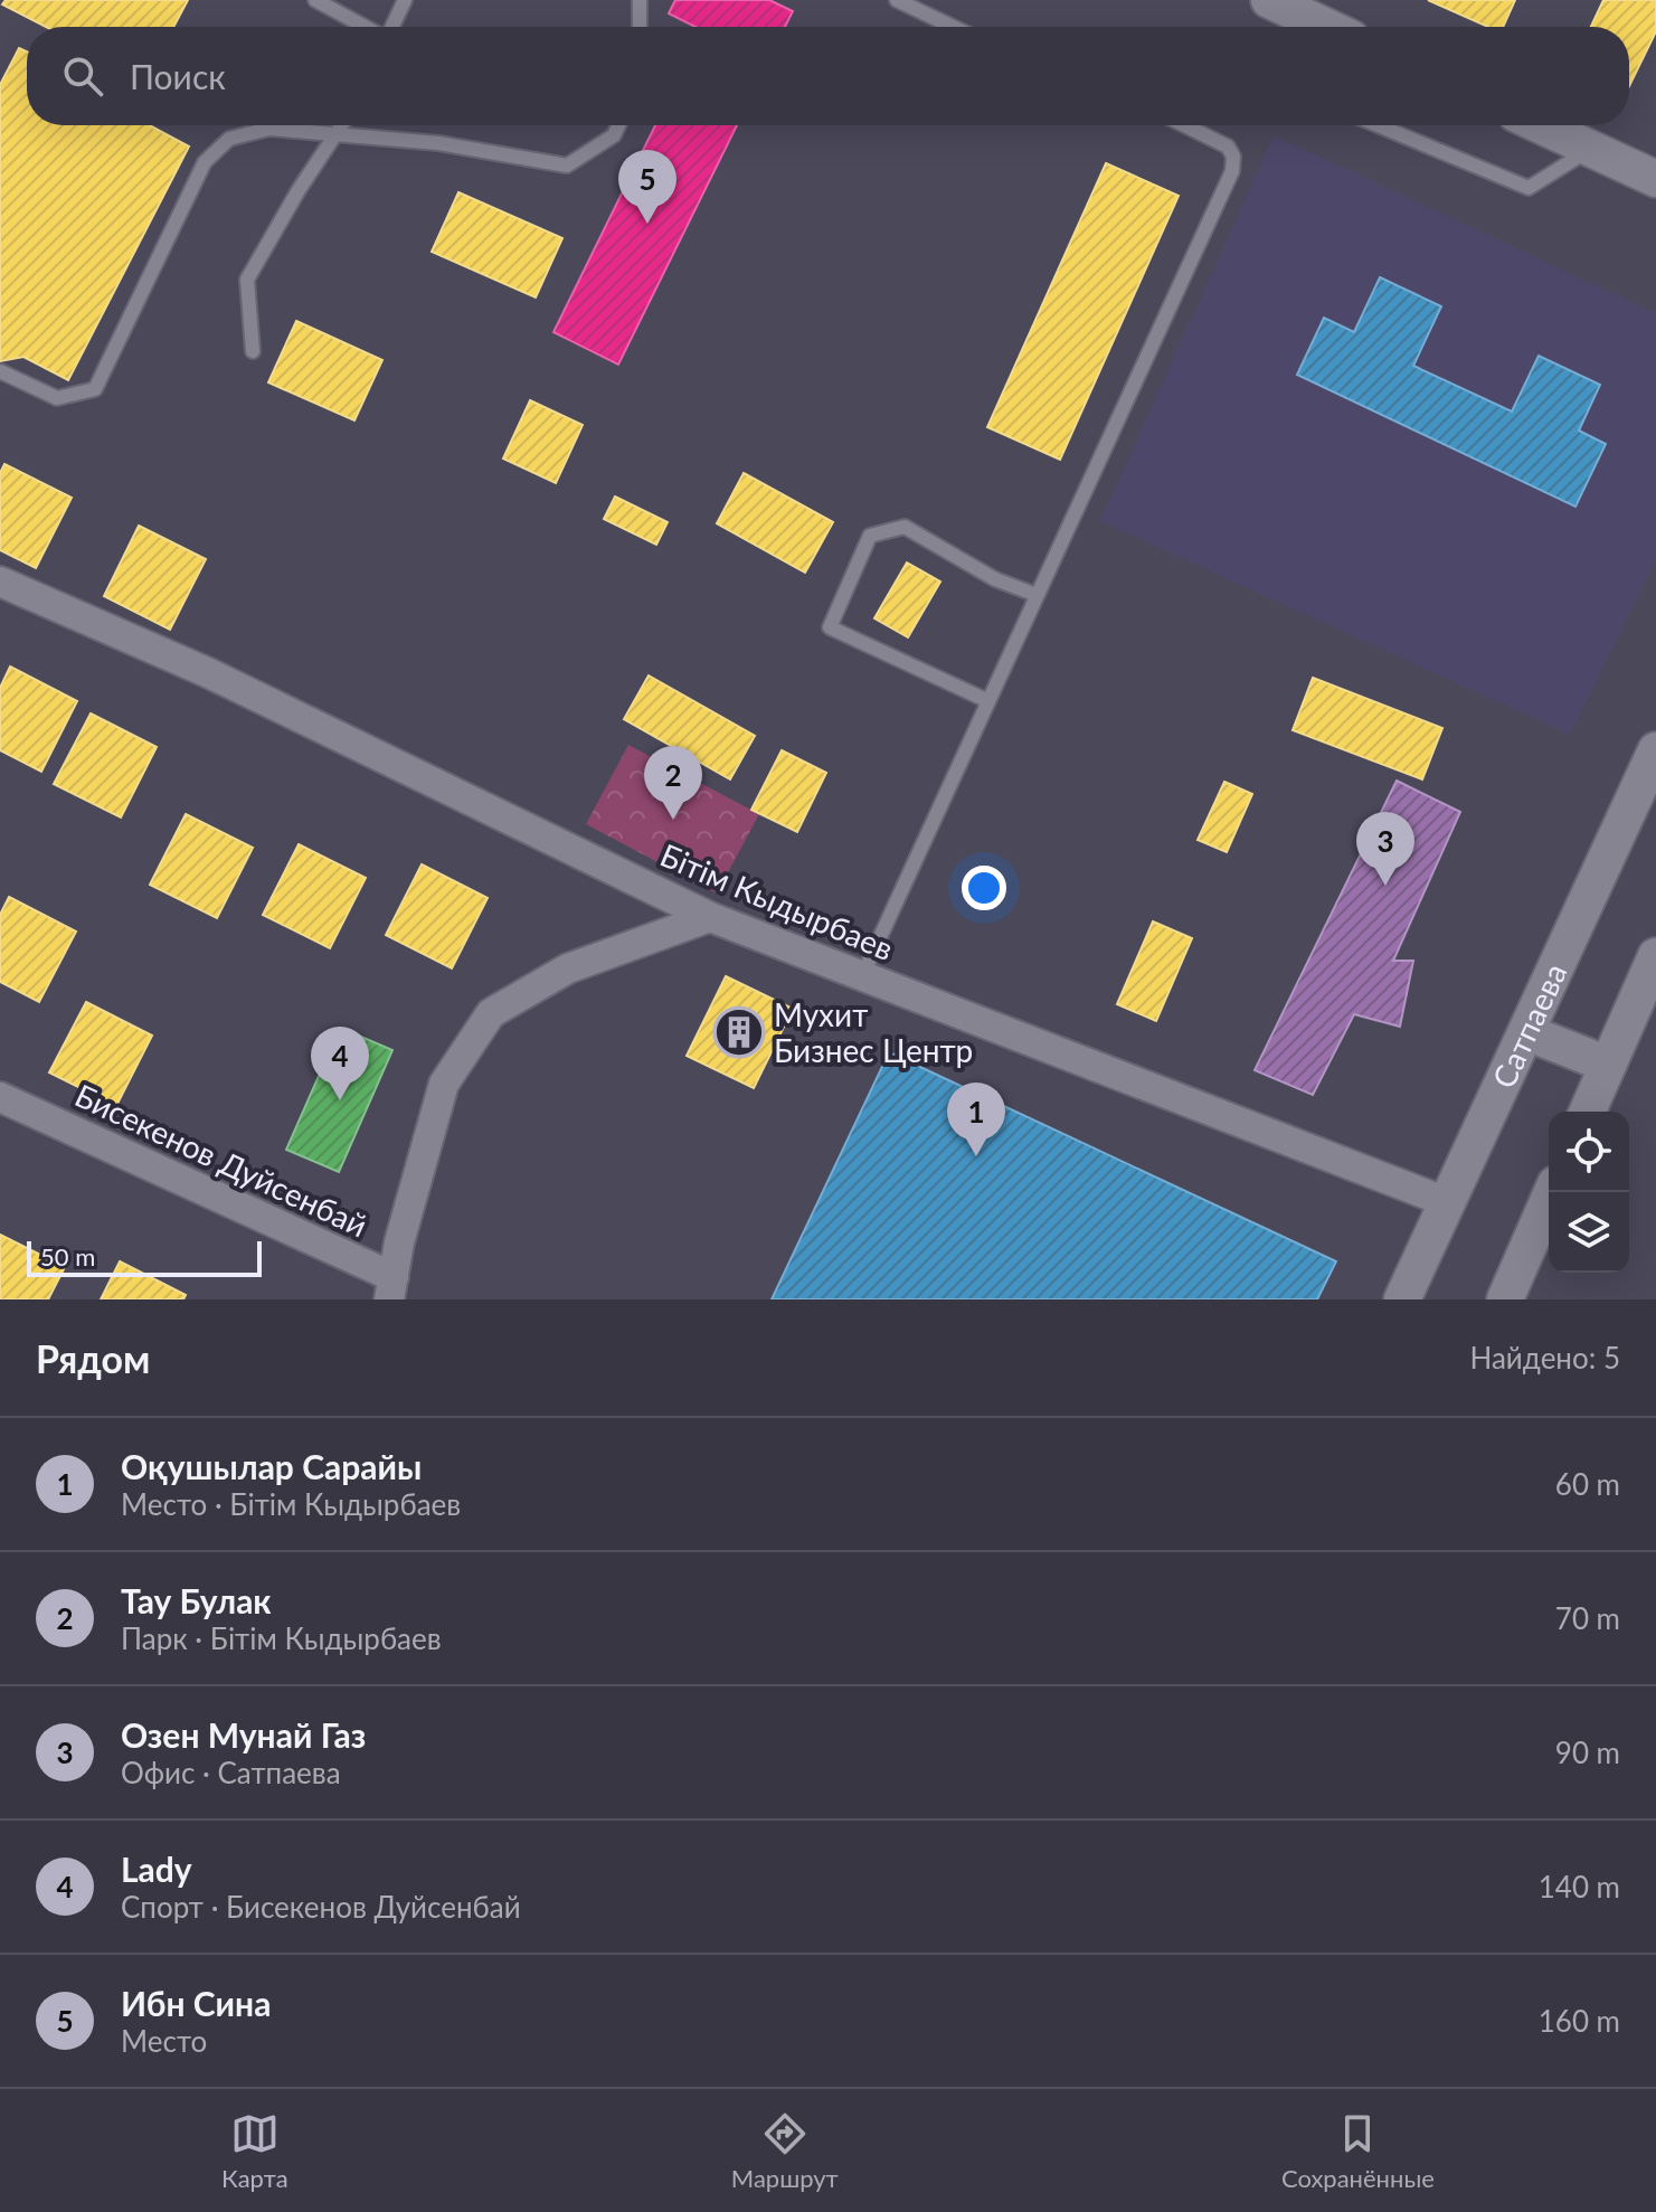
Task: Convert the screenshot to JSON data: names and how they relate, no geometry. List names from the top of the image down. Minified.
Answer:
{"streets":{"street":["Бiтiм Кыдырбаев","Сатпаева","Бисекенов Дуйсенбай"]},"crossings":[["Бiтiм Кыдырбаев","Сатпаева"]],"places":{"building":["Мухит Бизнес Центр"]},"scale_bar":"50 m","page":{"search":"Поиск","pins":["5","2","3","4","1"],"scale":"50 m","heading":["Рядом","Найдено: 5"],"list":[{"mark":"1","name":"Оқушылар Сарайы","note":"Место · Бiтiм Кыдырбаев","value":"60 m"},{"mark":"2","name":"Тау Булак","note":"Парк · Бiтiм Кыдырбаев","value":"70 m"},{"mark":"3","name":"Озен Мунай Газ","note":"Офис · Сатпаева","value":"90 m"},{"mark":"4","name":"Lady","note":"Спорт · Бисекенов Дуйсенбай","value":"140 m"},{"mark":"5","name":"Ибн Сина","note":"Место","value":"160 m"}],"nav":["Карта","Маршрут","Сохранённые"]}}
